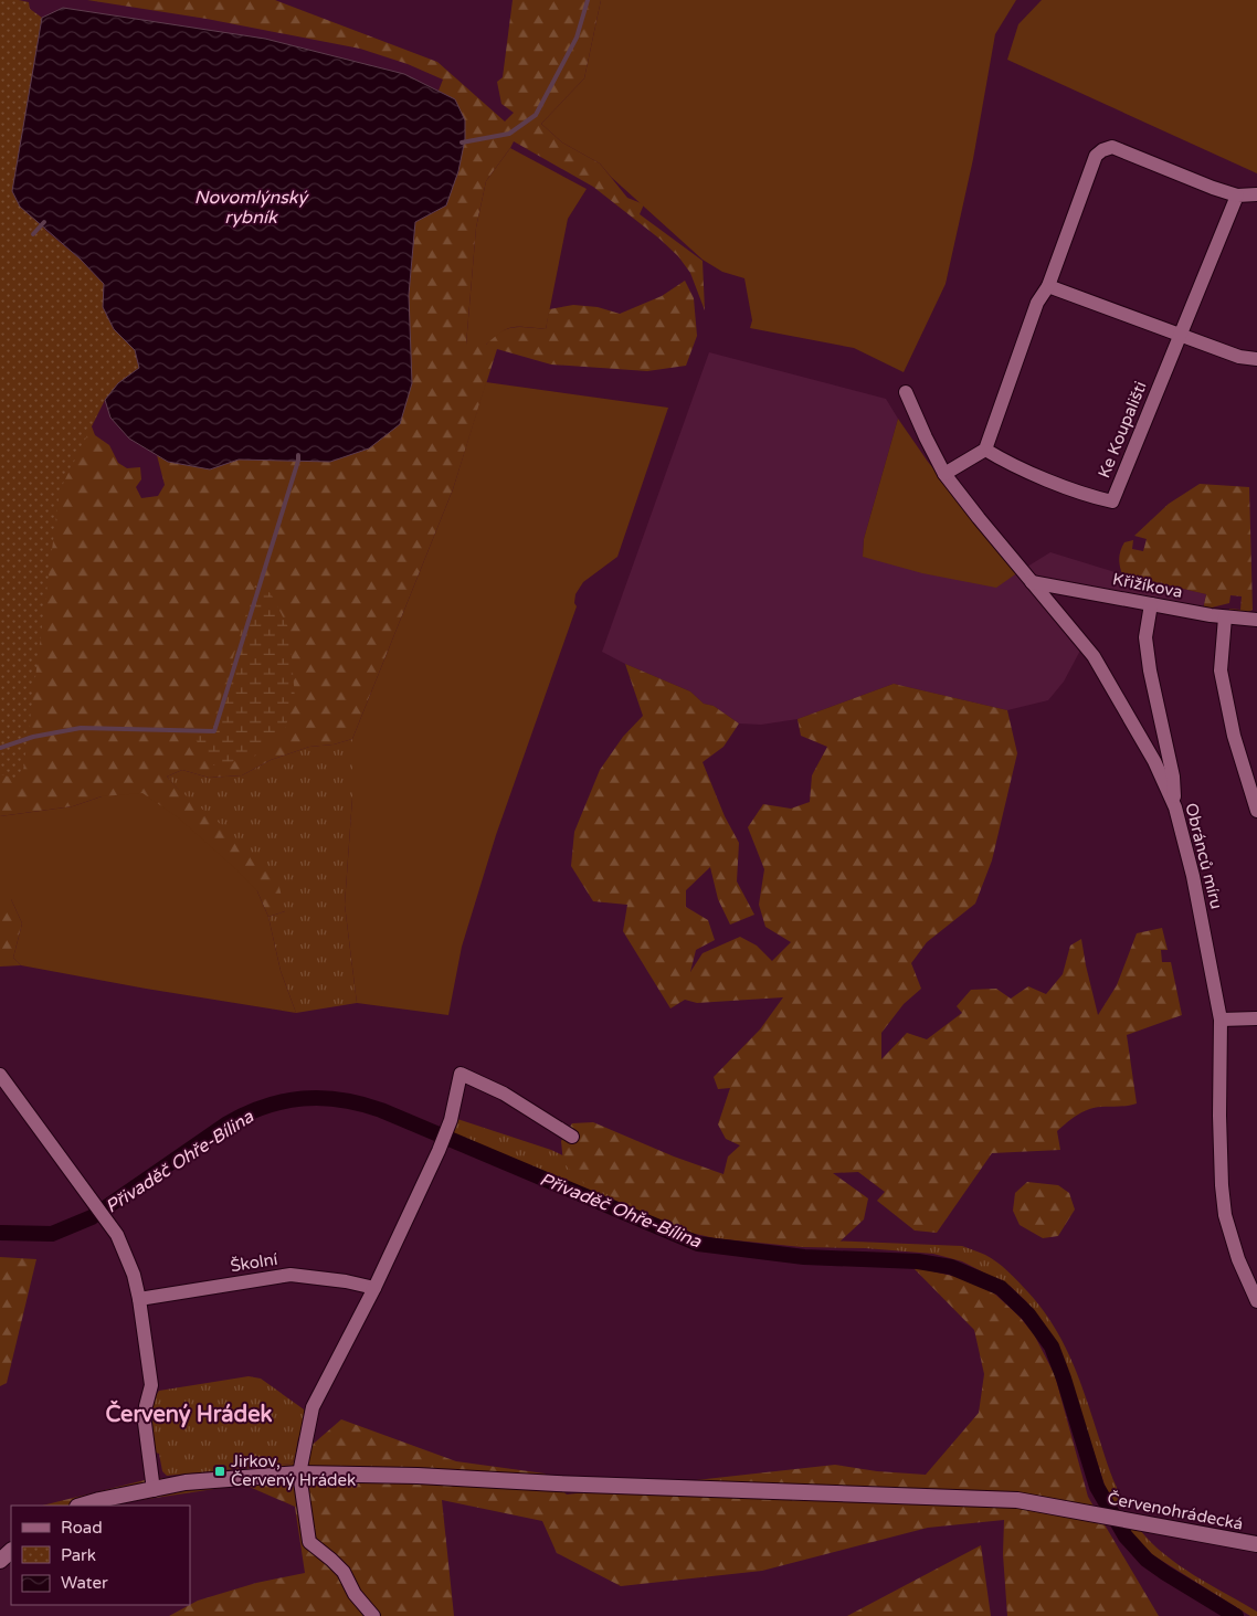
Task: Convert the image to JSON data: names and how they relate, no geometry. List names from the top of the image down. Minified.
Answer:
{"streets":{"street":["Ke Koupališti","Křižíkova","Obránců míru","Školní","Červenohrádecká"]},"crossings":[["Křižíkova","Obránců míru"]],"districts":["Červený Hrádek"],"water":["Novomlýnský rybník","Přivaděč Ohře-Bílina"],"places":{"transit":["Jirkov, Červený Hrádek"]},"legend":["Road","Park","Water"]}
